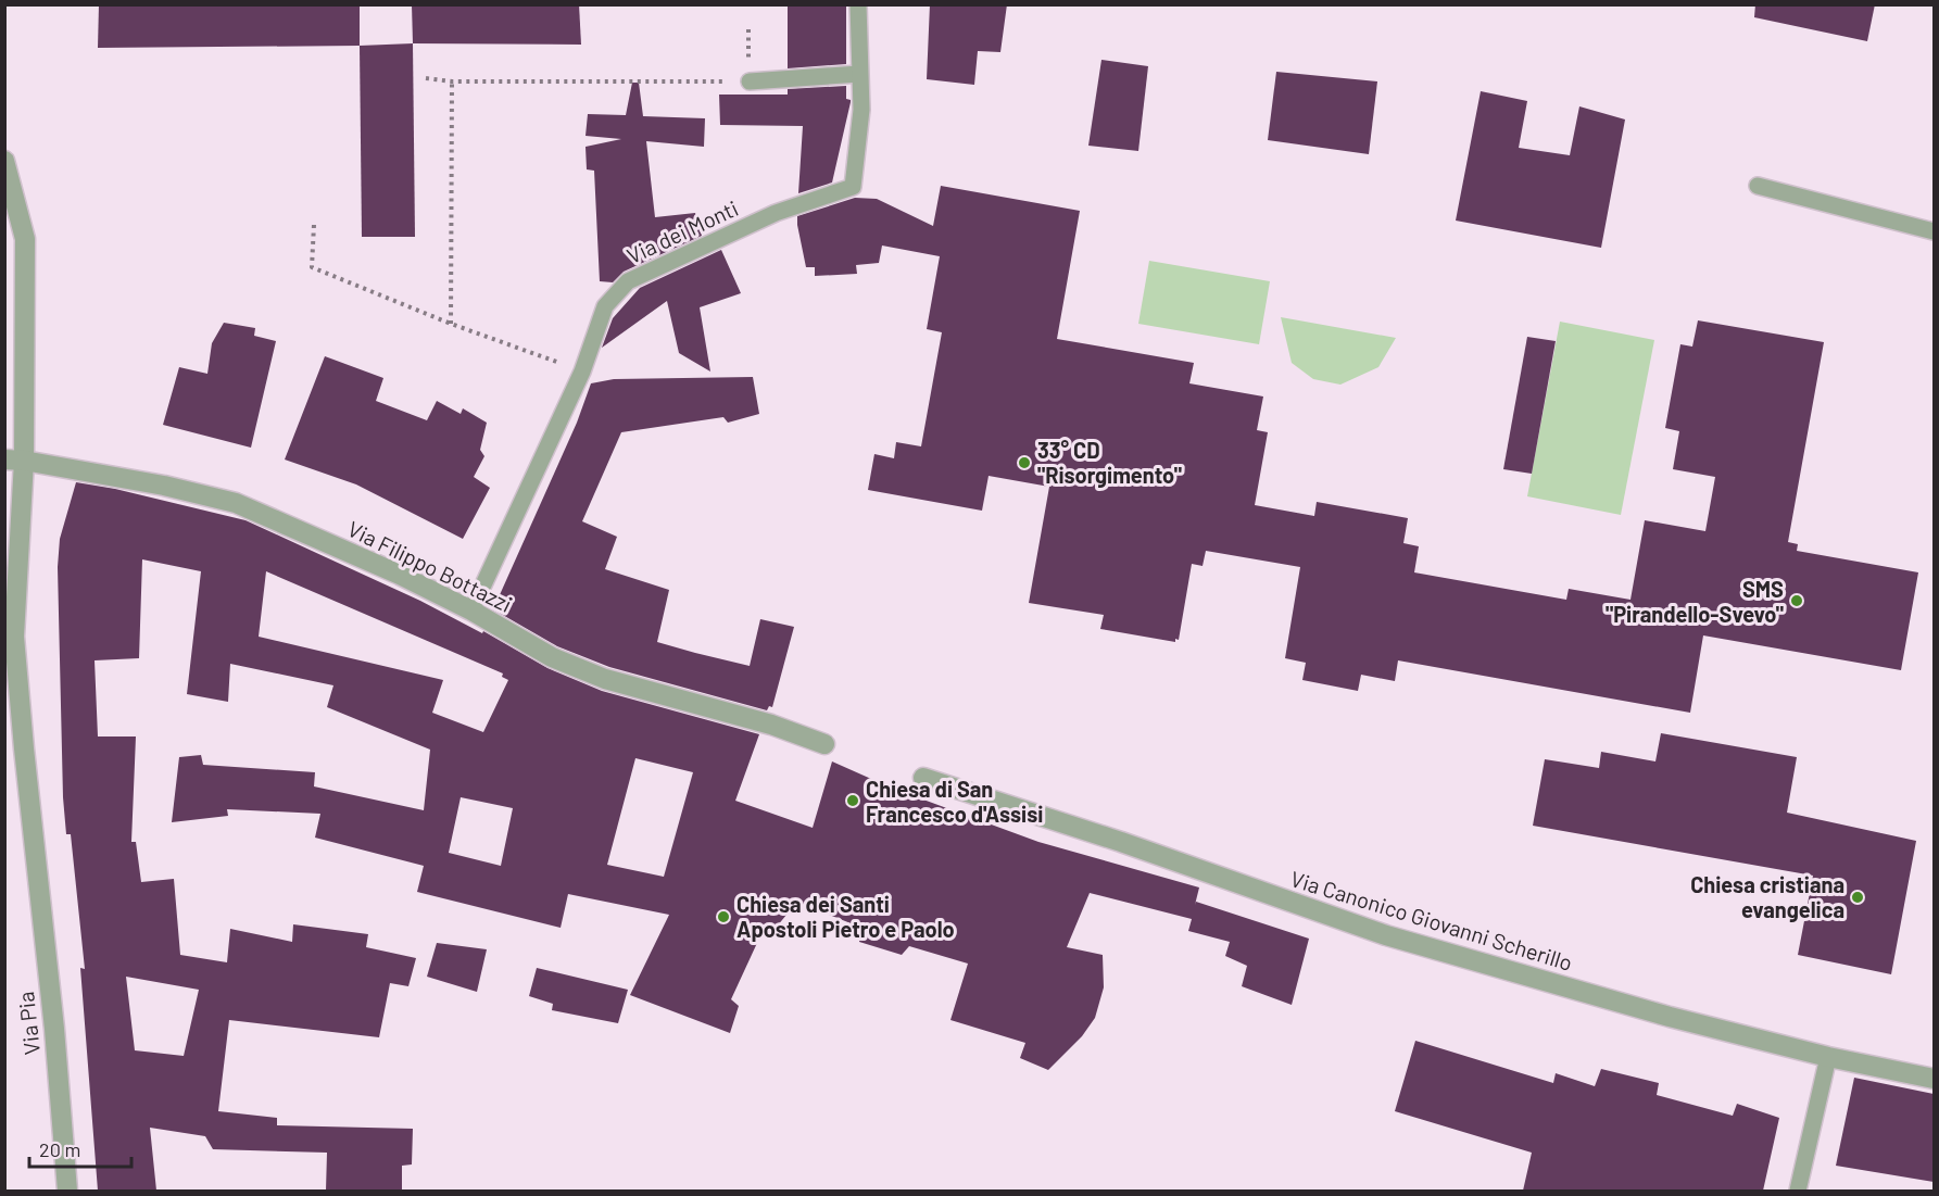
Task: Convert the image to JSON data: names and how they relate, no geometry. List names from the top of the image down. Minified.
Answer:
{"streets":{"street":["Via Filippo Bottazzi","Via Canonico Giovanni Scherillo","Via Pia"],"lane":["Via dei Monti"]},"crossings":[["Via dei Monti","Via Filippo Bottazzi"],["Via Filippo Bottazzi","Via Pia"]],"places":["33° CD \"Risorgimento\"","SMS \"Pirandello-Svevo\"","Chiesa di San Francesco d'Assisi","Chiesa cristiana evangelica","Chiesa dei Santi Apostoli Pietro e Paolo"],"scale_bar":"20 m"}
